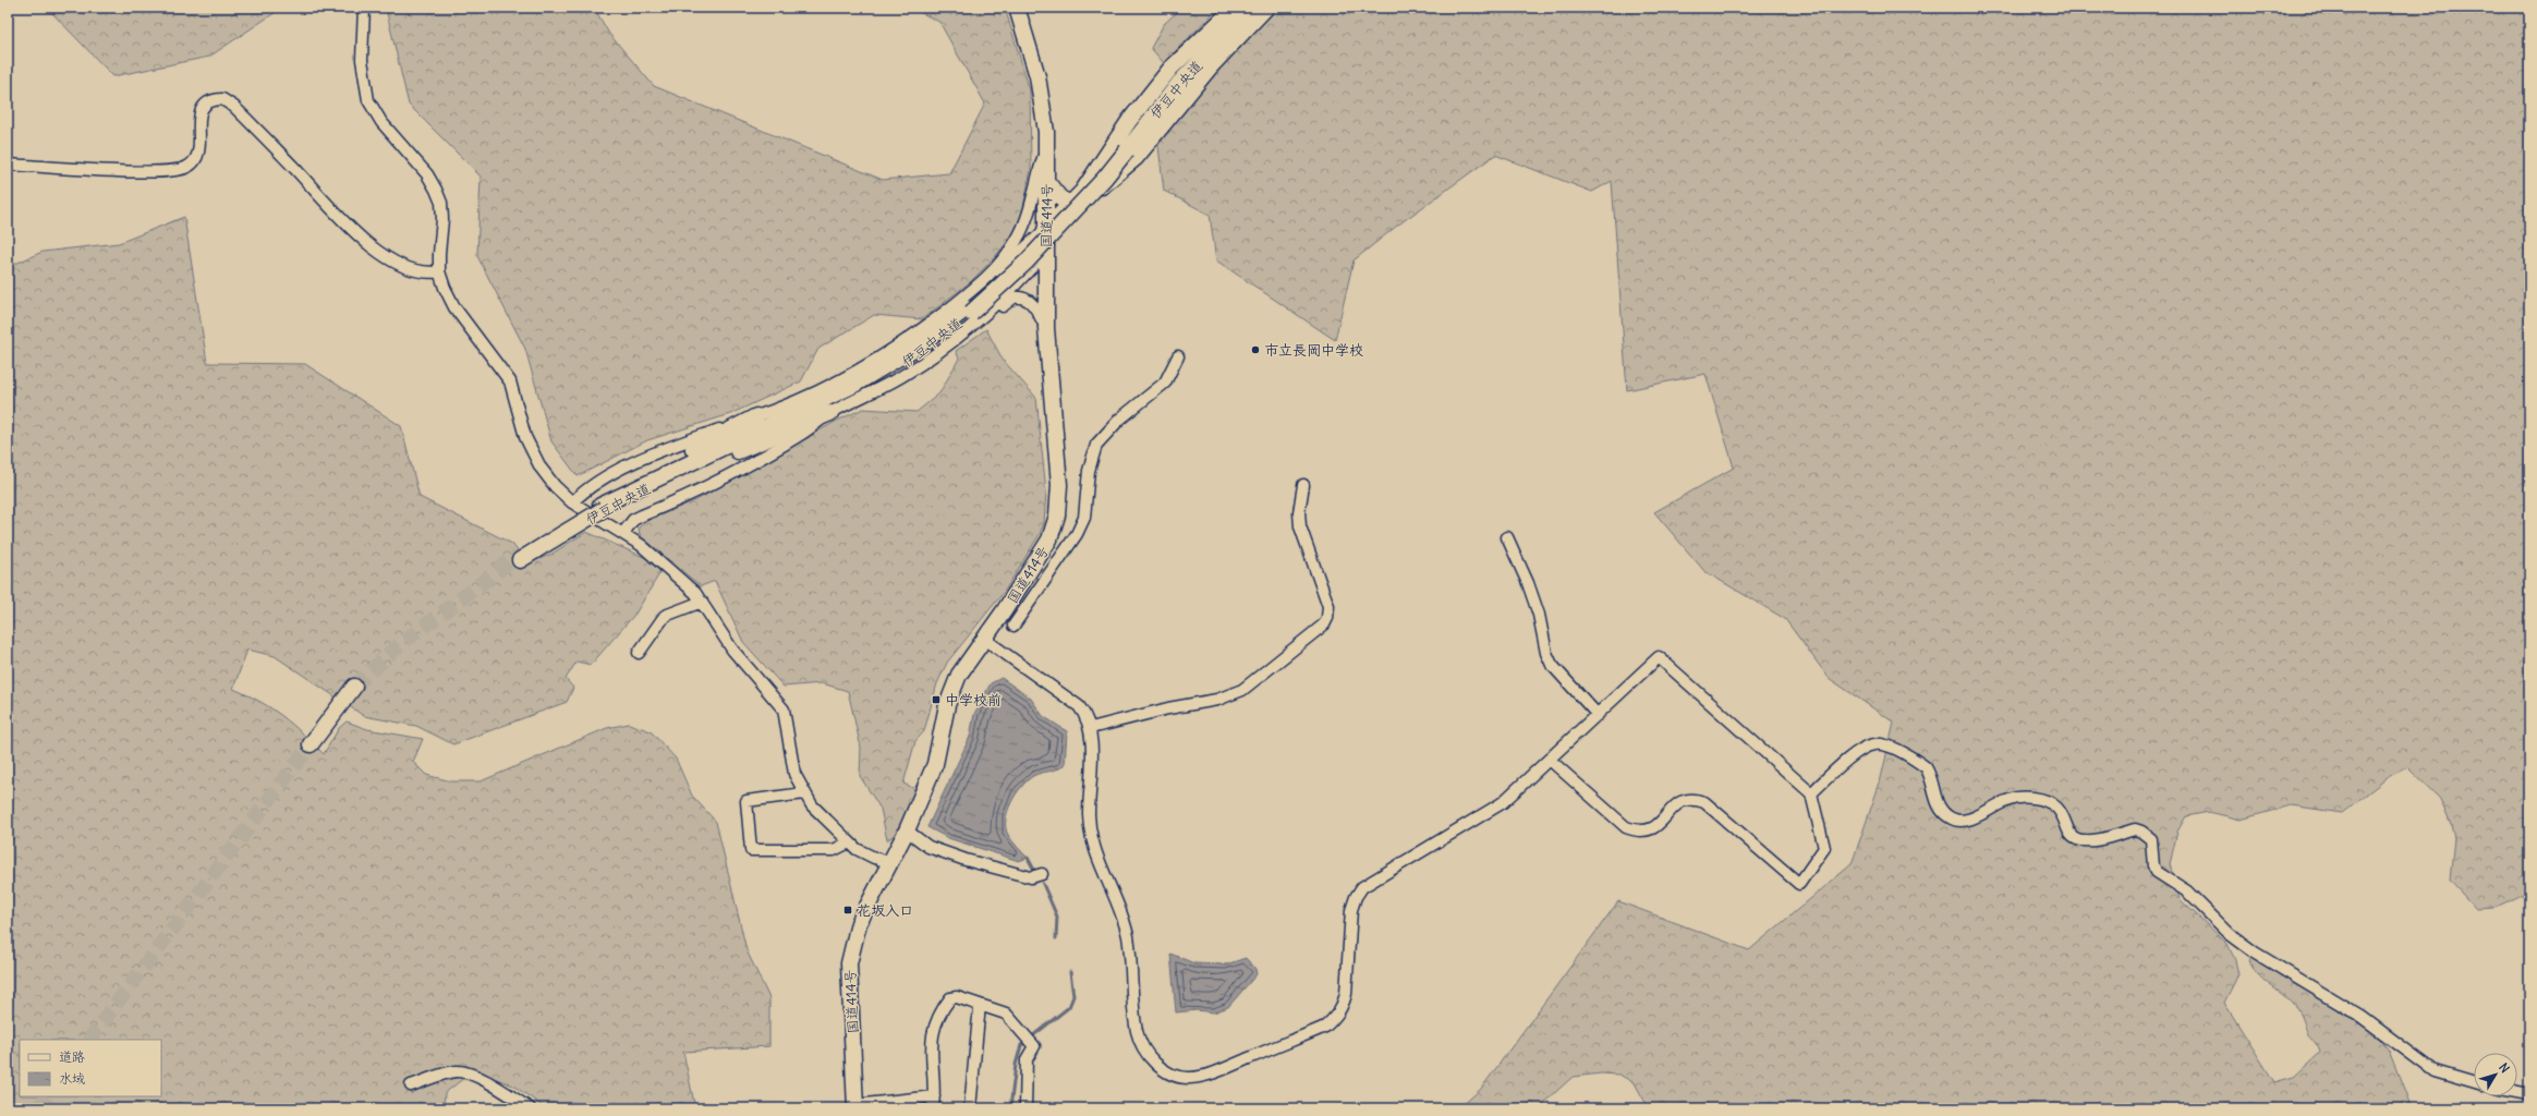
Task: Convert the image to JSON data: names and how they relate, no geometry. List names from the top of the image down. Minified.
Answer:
{"streets":{"highway":["伊豆中央道","国道414号"]},"places":{"other":["市立長岡中学校"],"transit":["中学校前","花坂入口"]},"legend":["道路","水域"],"north":"top right"}
